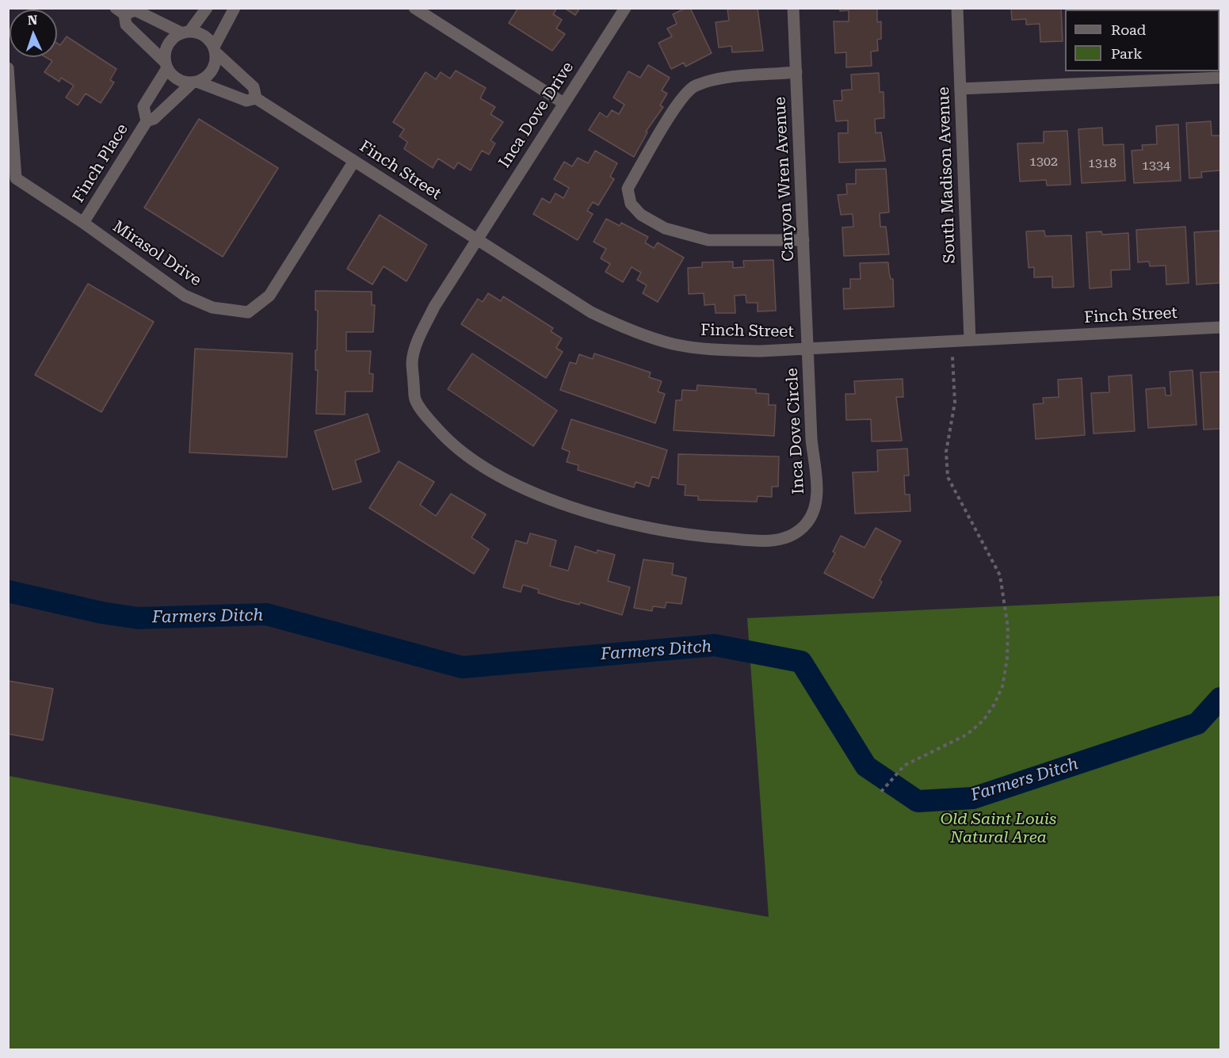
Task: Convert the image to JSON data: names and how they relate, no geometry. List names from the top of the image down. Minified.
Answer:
{"streets":{"street":["Inca Dove Drive","Finch Place","Finch Street","South Madison Avenue","Canyon Wren Avenue","Mirasol Drive","Inca Dove Circle"]},"crossings":[["Inca Dove Drive","Finch Street"],["Inca Dove Drive","Inca Dove Circle"],["Finch Place","Finch Street"],["Finch Place","Mirasol Drive"],["Finch Street","South Madison Avenue"],["Finch Street","Canyon Wren Avenue"],["Finch Street","Mirasol Drive"],["Finch Street","Inca Dove Circle"],["Canyon Wren Avenue","Inca Dove Circle"]],"water":["Farmers Ditch"],"parks":["Old Saint Louis Natural Area"],"house_numbers":["1302","1318","1334"],"legend":["Road","Park"],"north":"top"}
